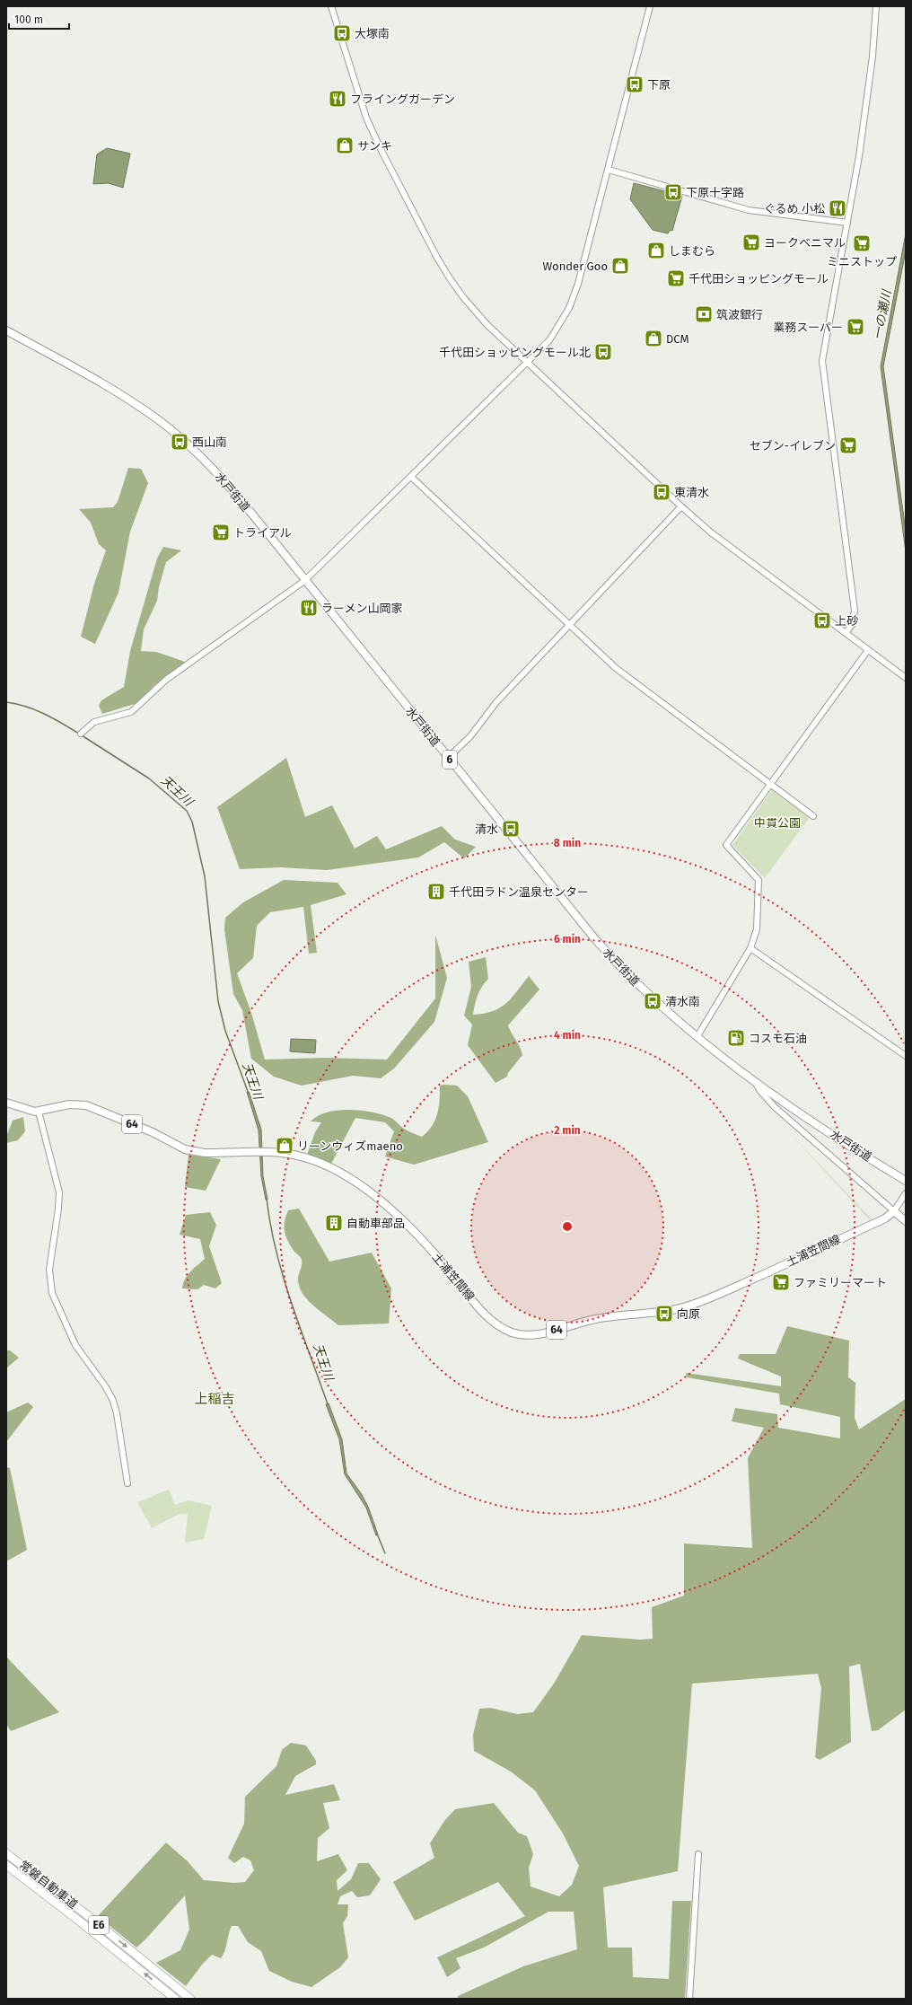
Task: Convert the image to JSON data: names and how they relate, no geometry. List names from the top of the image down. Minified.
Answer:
{"streets":{"highway":["常磐自動車道","E6"],"main road":["水戸街道","6","64","土浦笠間線"]},"districts":["上稲吉"],"water":["一の瀬川","天王川"],"parks":["中貫公園"],"places":{"bus stop":["大塚南","下原","下原十字路","千代田ショッピングモール北","西山南","東清水","上砂","清水","清水南","向原"],"restaurant":["フライングガーデン","ぐるめ 小松","ラーメン山岡家"],"shop":["サンキ","しまむら","Wonder Goo","DCM","リーンウィズmaeno"],"supermarket":["ヨークベニマル","ミニストップ","千代田ショッピングモール","業務スーパー","セブン-イレブン","トライアル","ファミリーマート"],"bank":["筑波銀行"],"building":["千代田ラドン温泉センター","自動車部品"],"fuel station":["コスモ石油"]},"scale_bar":"100 m","rings":["8 min","6 min","4 min","2 min"]}
